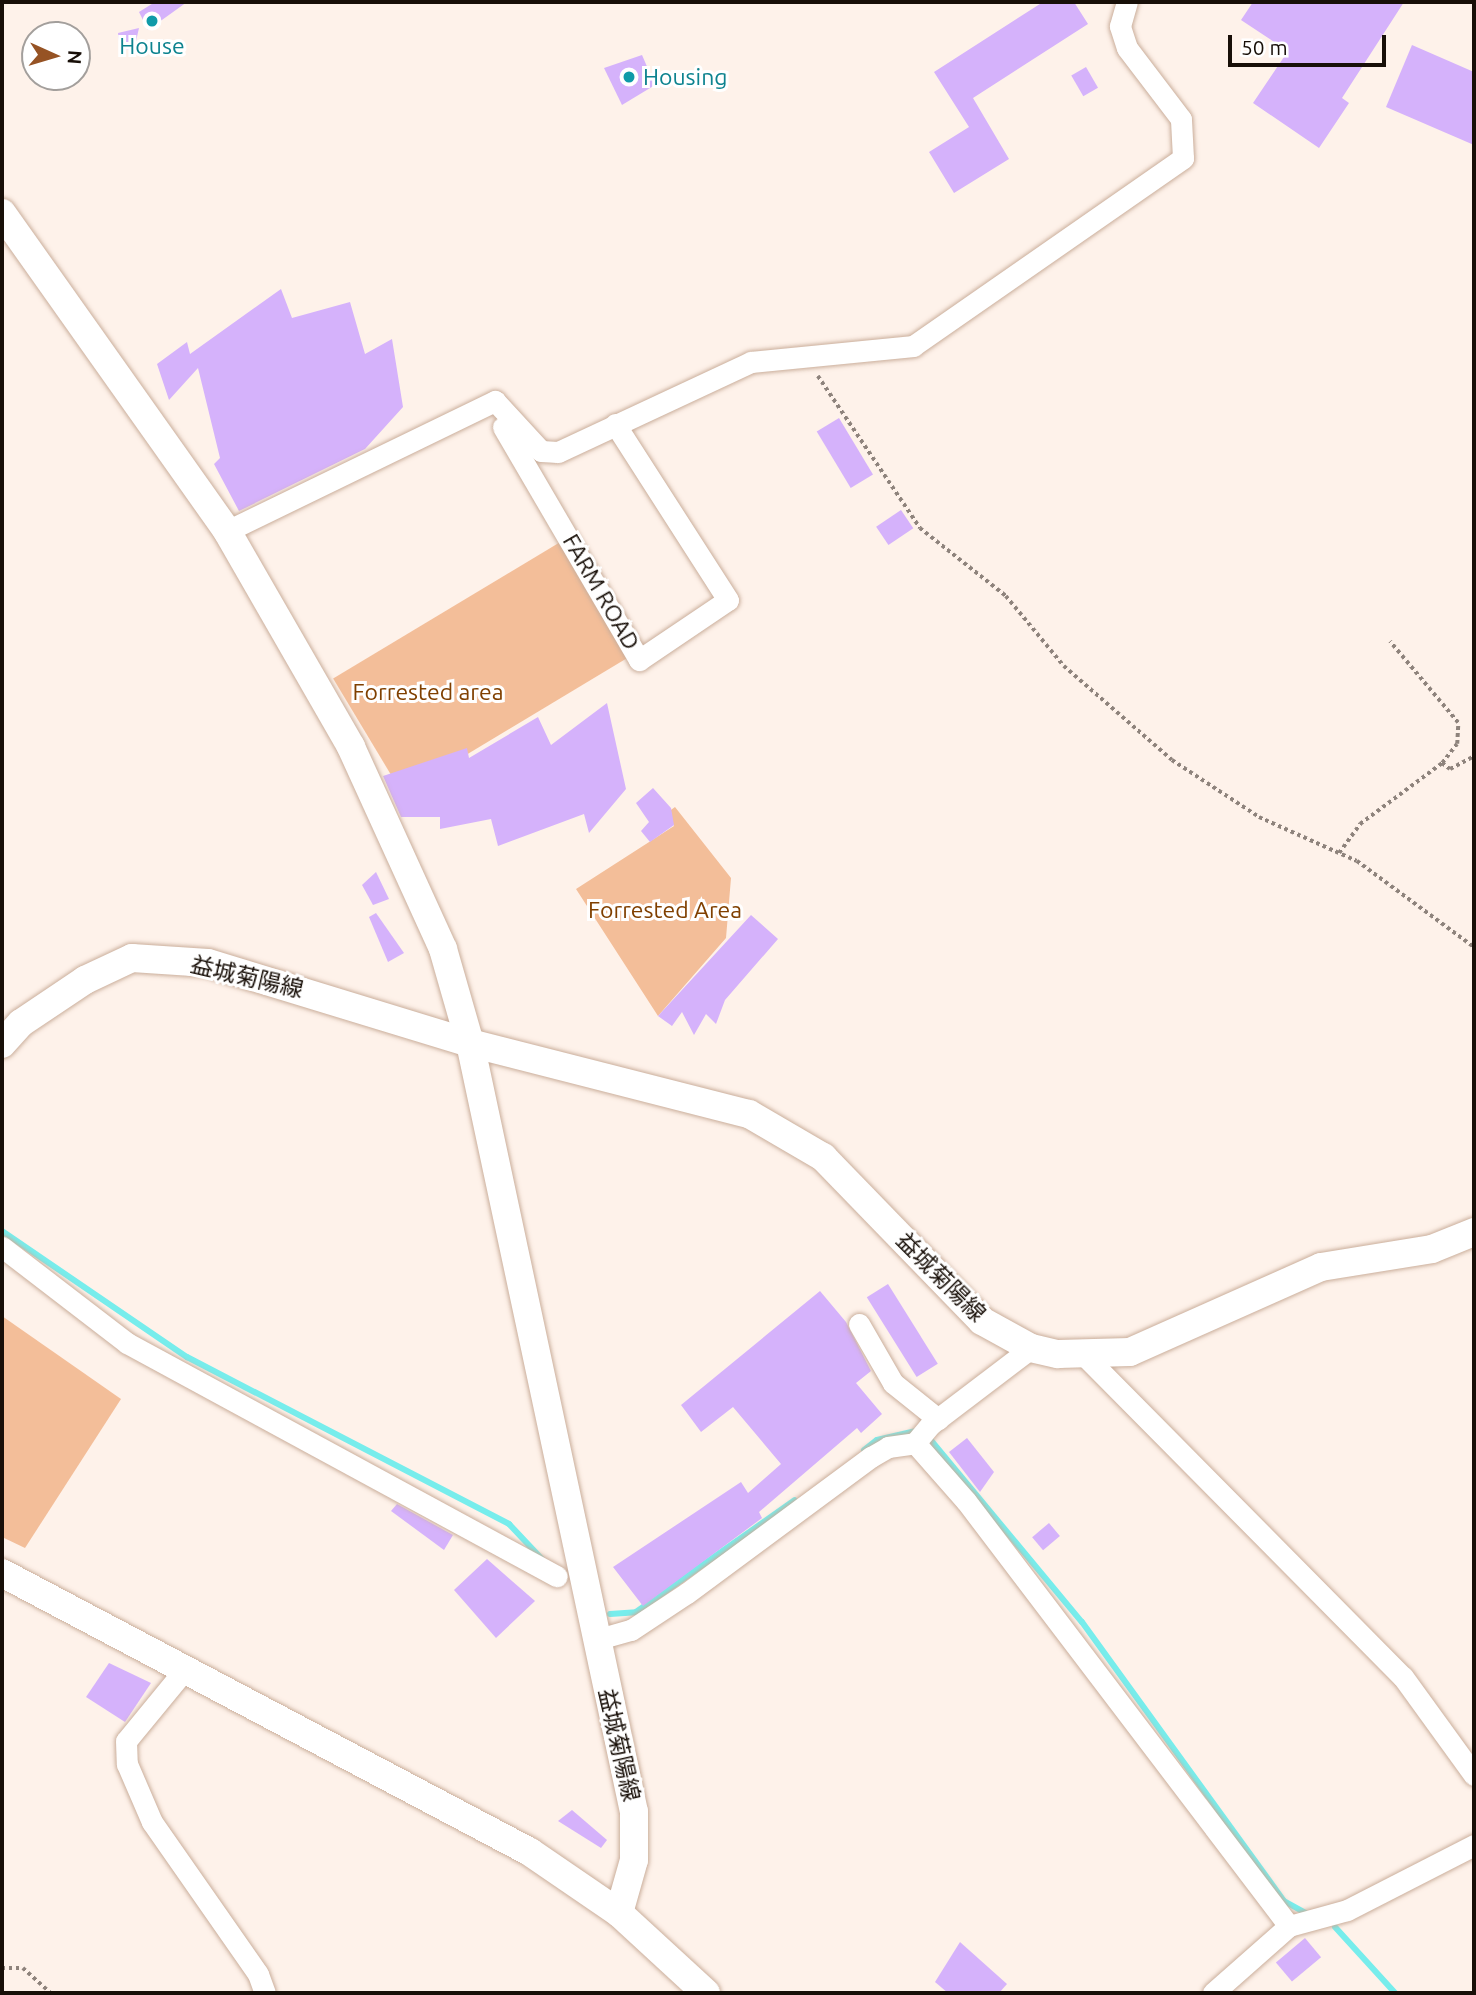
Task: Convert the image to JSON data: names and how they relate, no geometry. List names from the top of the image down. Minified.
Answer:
{"streets":{"main road":["益城菊陽線"],"street":["FARM ROAD"]},"parks":["Forrested area","Forrested Area"],"places":["House","Housing"],"scale_bar":"50 m","north":"right"}
